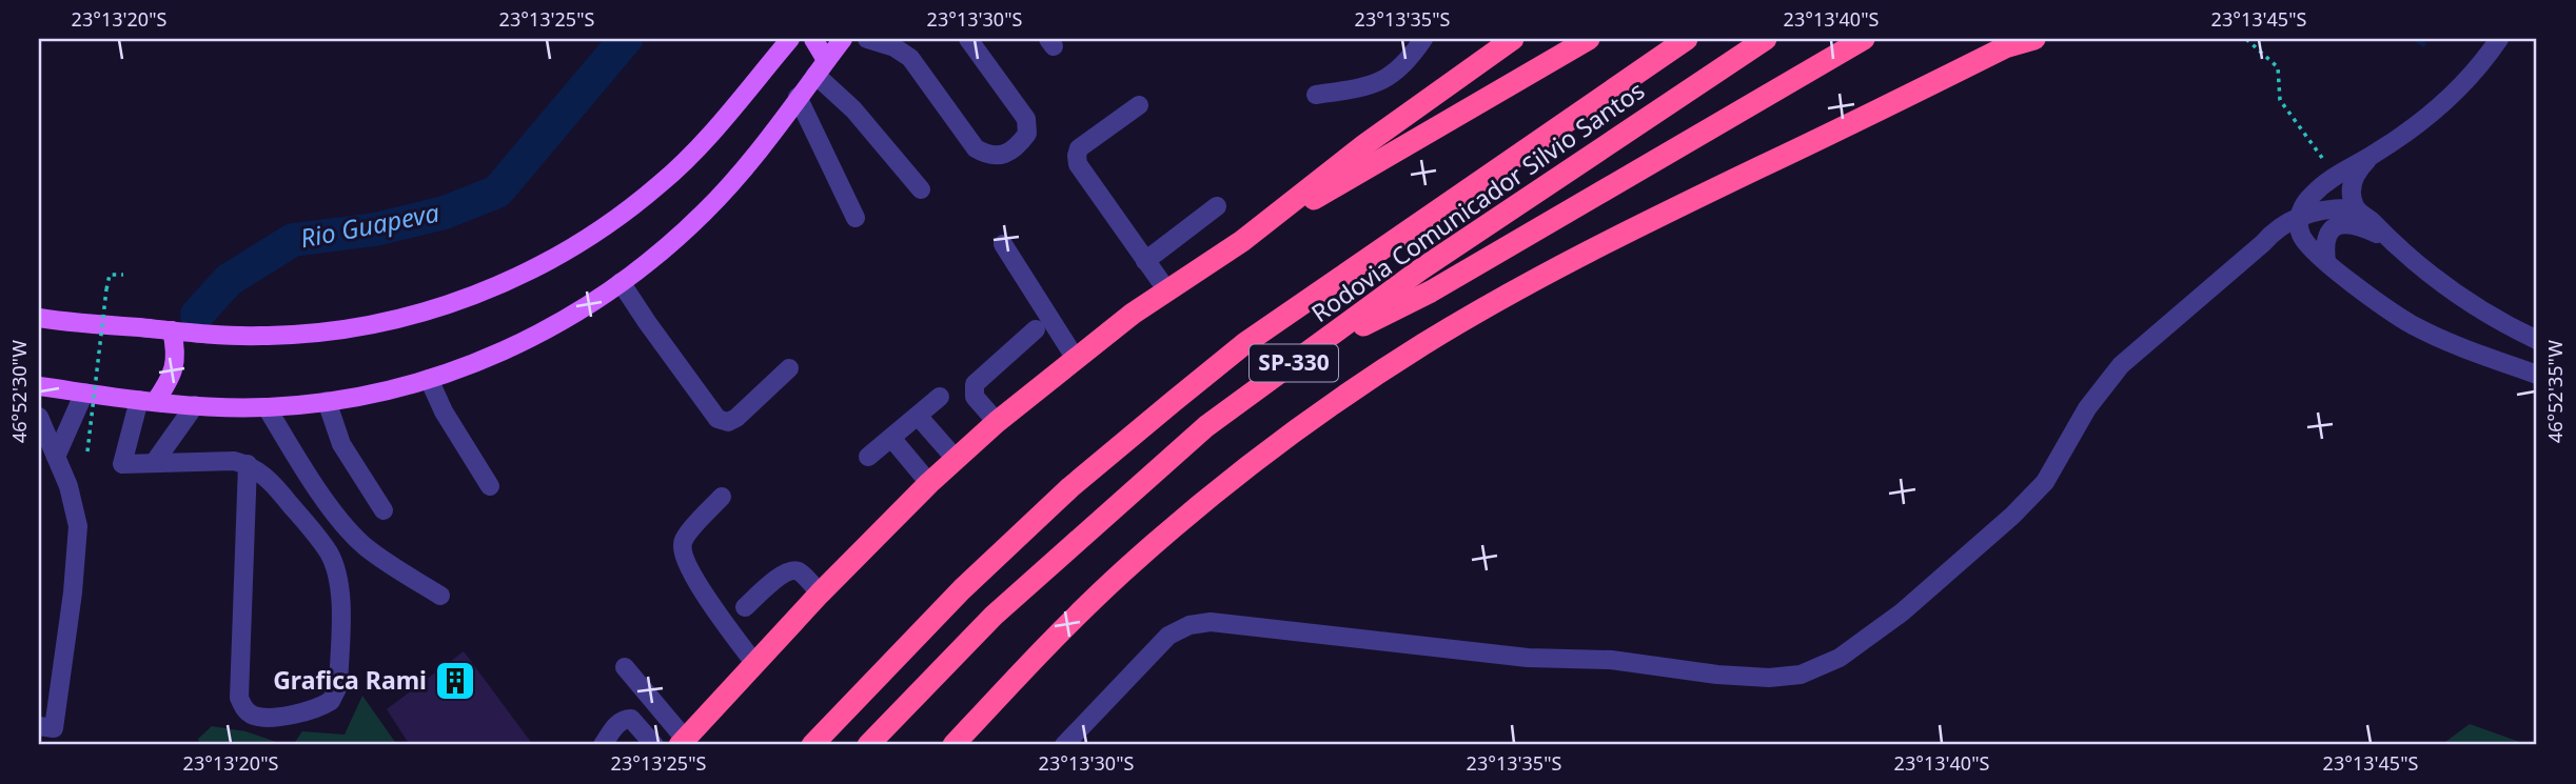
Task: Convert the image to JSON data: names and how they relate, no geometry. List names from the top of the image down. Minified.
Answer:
{"streets":{"highway":["Rodovia Comunicador Silvio Santos","SP-330"]},"water":["Rio Guapeva"],"places":{"building":["Grafica Rami"]},"coordinates":["23°13'20\"S","23°13'25\"S","23°13'30\"S","23°13'35\"S","23°13'40\"S","23°13'45\"S","46°52'30\"W","46°52'35\"W"]}
